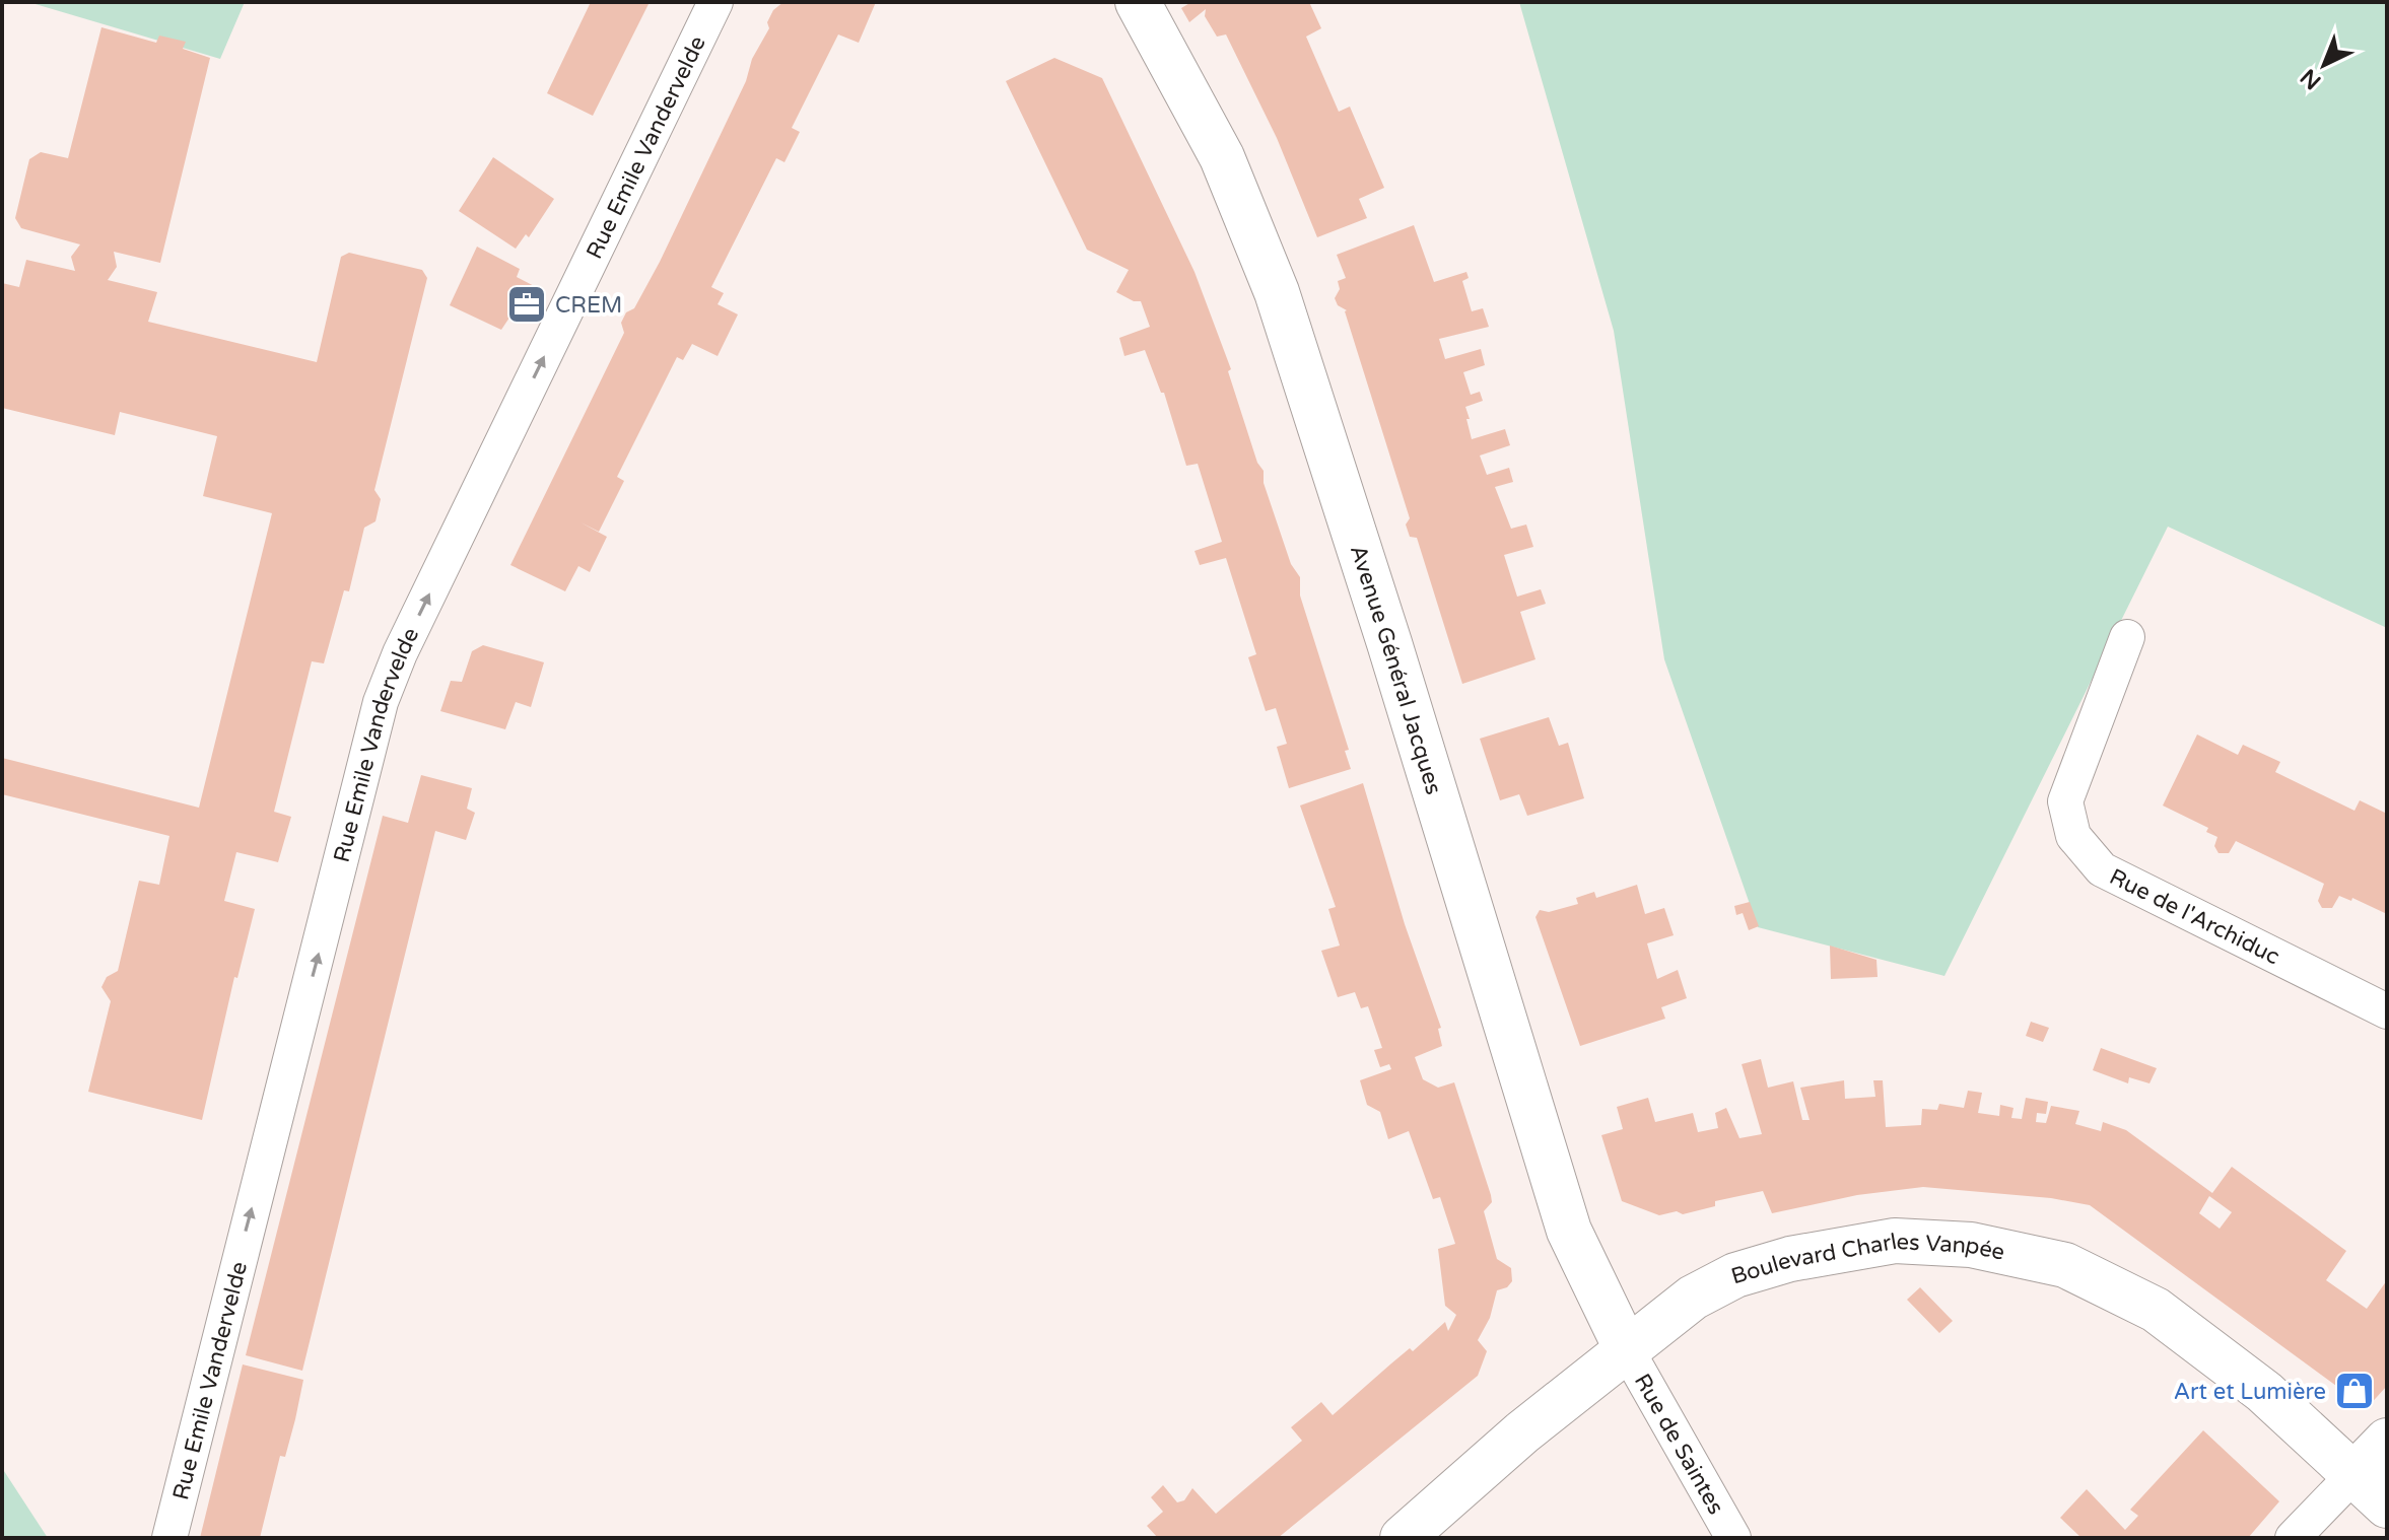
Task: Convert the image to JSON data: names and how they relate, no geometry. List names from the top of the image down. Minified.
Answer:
{"streets":{"main road":["Avenue Général Jacques","Boulevard Charles Vanpée"],"street":["Rue Emile Vandervelde","Rue de l'Archiduc","Rue de Saintes"]},"crossings":[["Avenue Général Jacques","Boulevard Charles Vanpée"],["Avenue Général Jacques","Rue de Saintes"],["Boulevard Charles Vanpée","Rue de Saintes"]],"one_way":["Rue Emile Vandervelde"],"places":{"office":["CREM"],"shop":["Art et Lumière"]},"north":"bottom left"}
